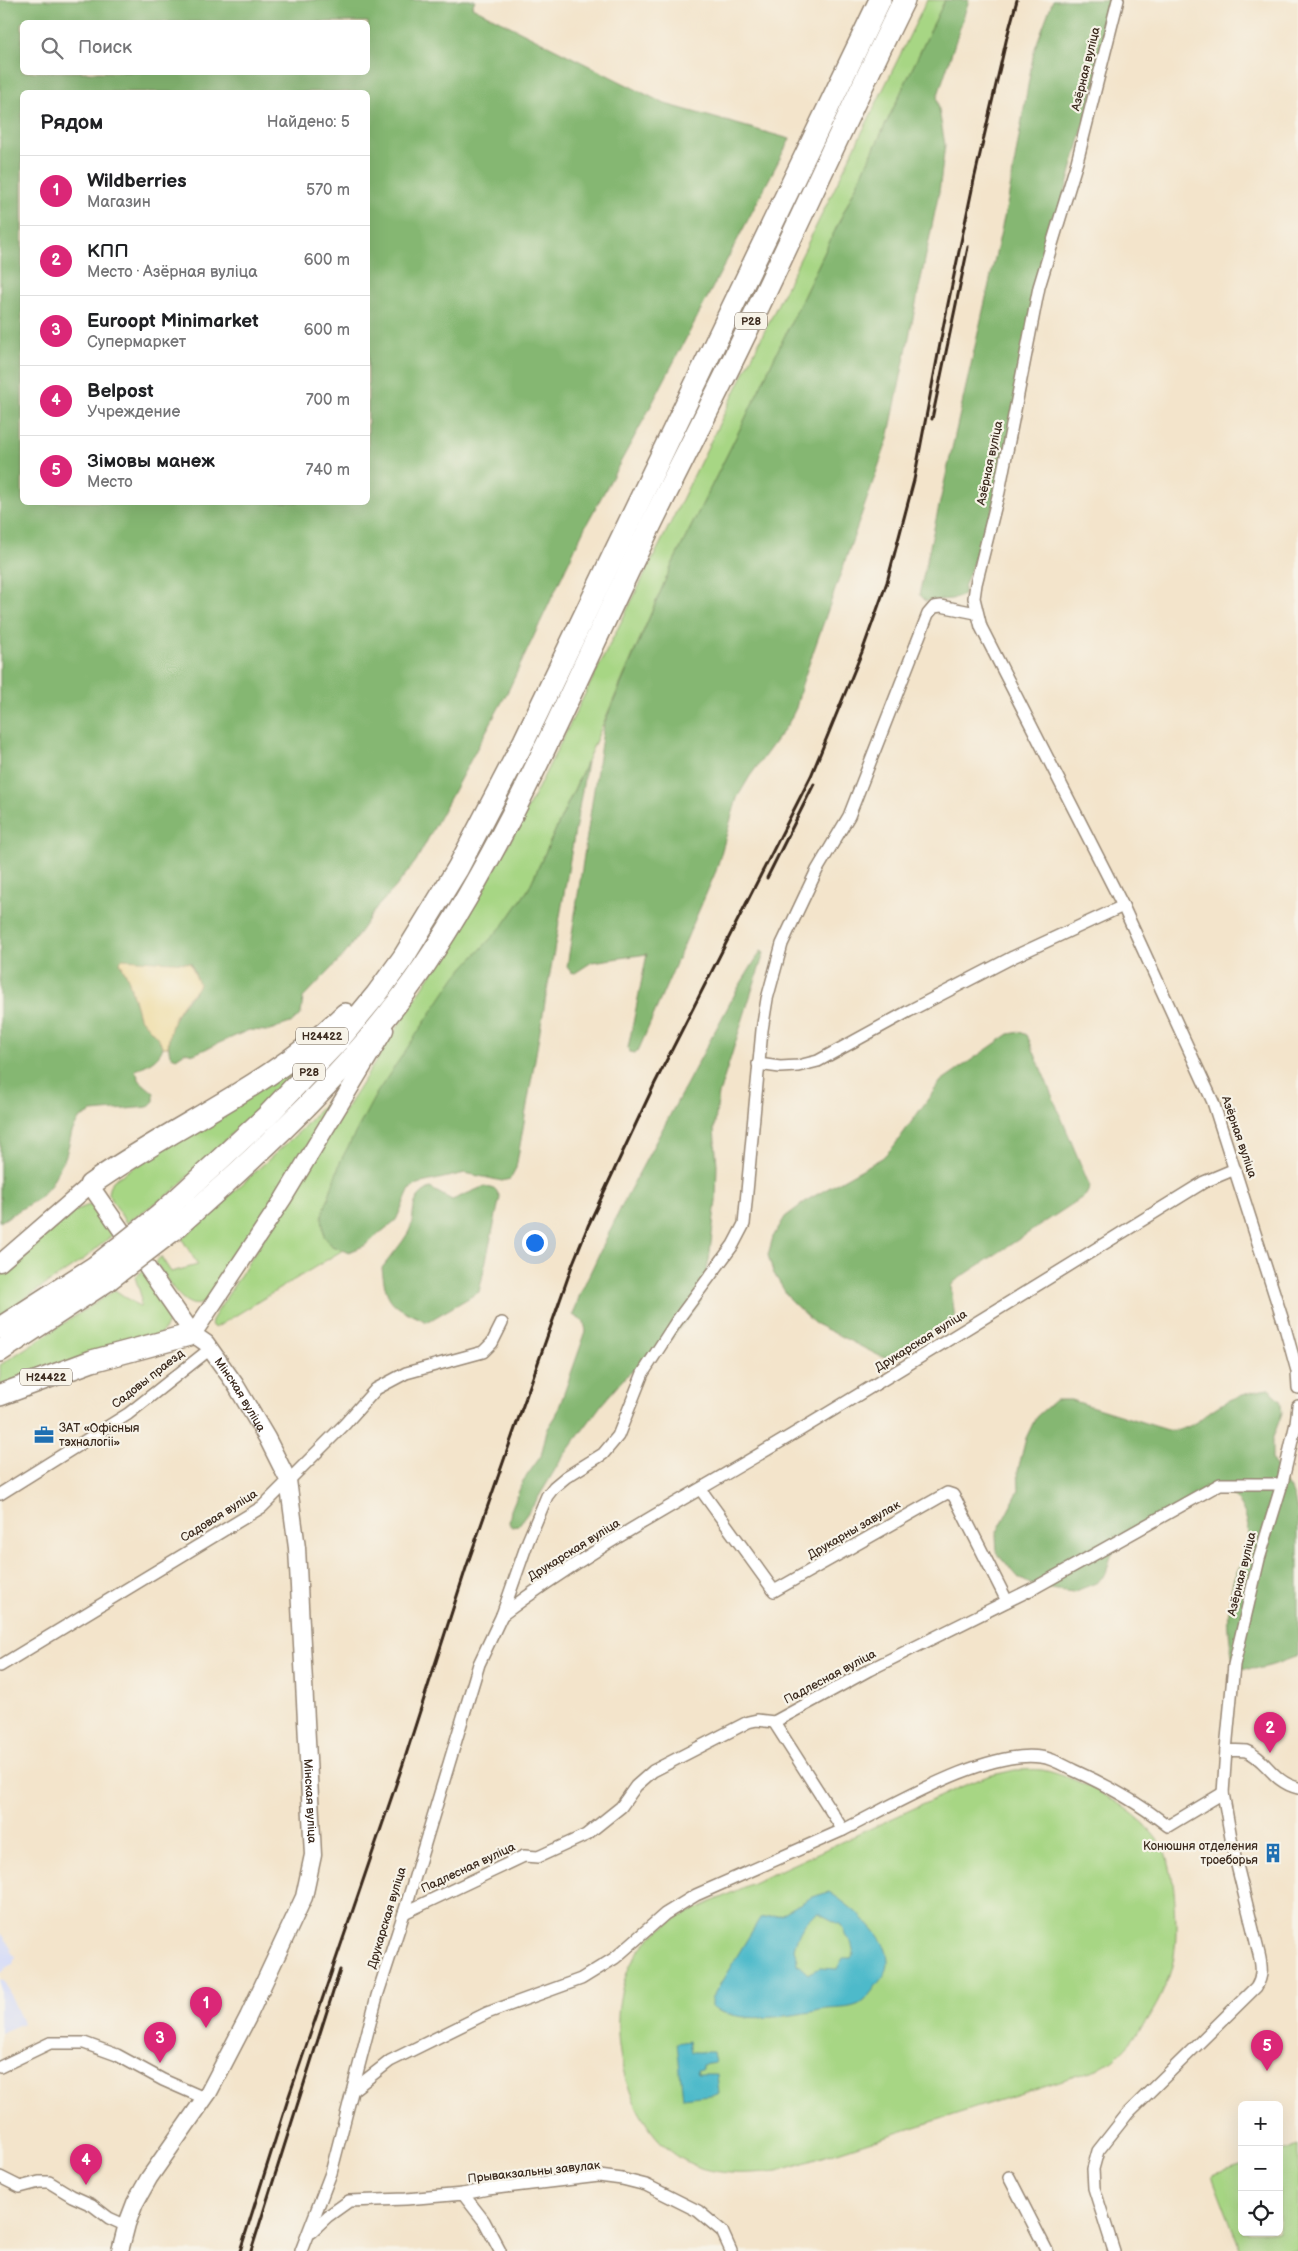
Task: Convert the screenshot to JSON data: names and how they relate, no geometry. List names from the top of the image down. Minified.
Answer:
{"streets":{"highway":["Р28","Н24422"],"street":["Азёрная вуліца","Друкарская вуліца","Садовы праезд","Мінская вуліца","Садовая вуліца","Друкарны завулак","Падлесная вуліца","Прывакзальны завулак"]},"crossings":[["Азёрная вуліца","Друкарская вуліца"],["Азёрная вуліца","Падлесная вуліца"],["Р28","Н24422"],["Н24422","Мінская вуліца"],["Друкарская вуліца","Друкарны завулак"],["Друкарская вуліца","Падлесная вуліца"],["Друкарская вуліца","Прывакзальны завулак"],["Садовы праезд","Мінская вуліца"],["Мінская вуліца","Садовая вуліца"],["Друкарны завулак","Падлесная вуліца"]],"places":{"office":["ЗАТ «Офісныя тэхналогіі»"],"building":["Конюшня отделения троеборья"]},"page":{"search":"Поиск","heading":["Рядом","Найдено: 5"],"list":[{"mark":"1","name":"Wildberries","note":"Магазин","value":"570 m"},{"mark":"2","name":"КПП","note":"Место · Азёрная вуліца","value":"600 m"},{"mark":"3","name":"Euroopt Minimarket","note":"Супермаркет","value":"600 m"},{"mark":"4","name":"Belpost","note":"Учреждение","value":"700 m"},{"mark":"5","name":"Зімовы манеж","note":"Место","value":"740 m"}],"pins":["2","1","3","5","4"],"map_buttons":["+","−"]}}
